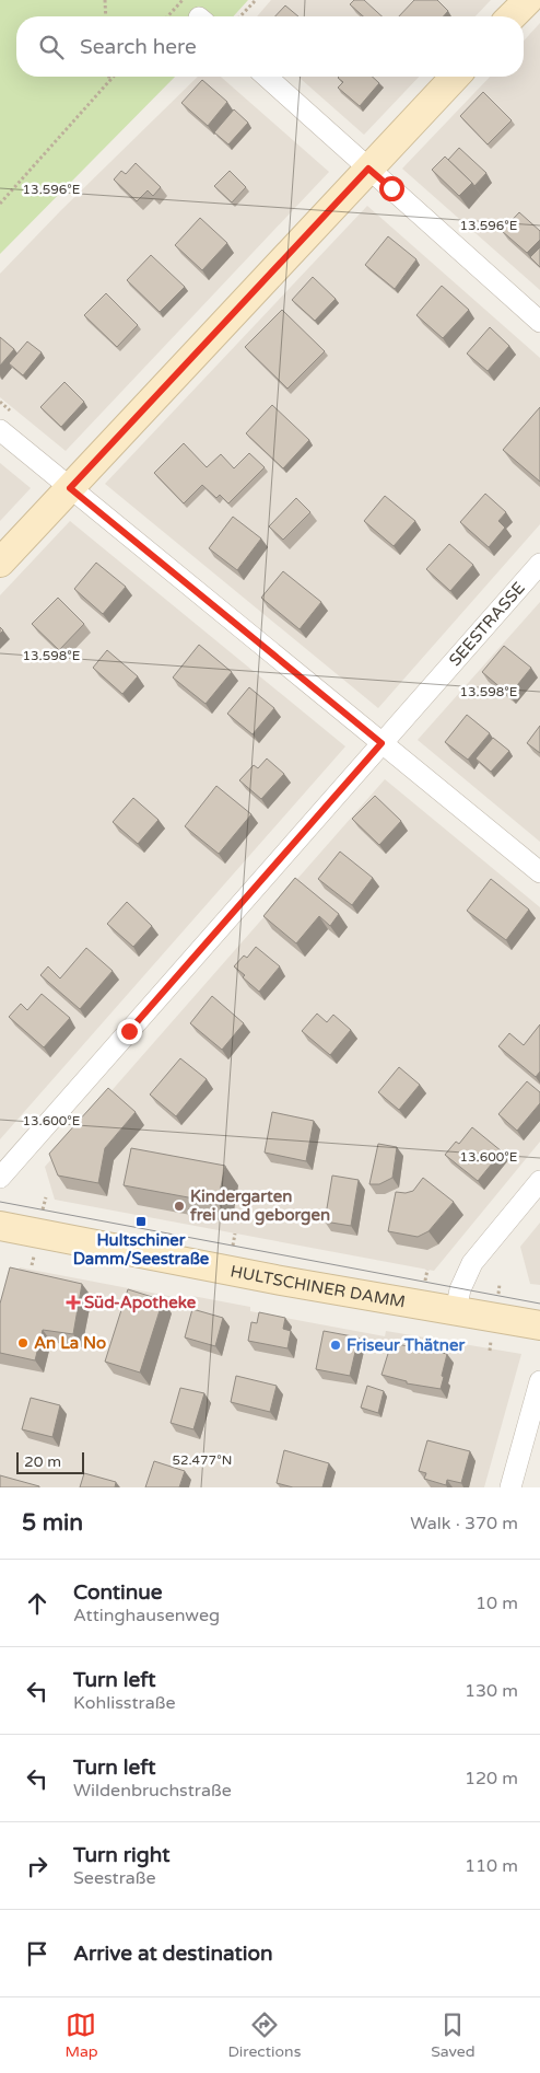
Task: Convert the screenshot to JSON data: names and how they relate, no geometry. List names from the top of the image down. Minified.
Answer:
{"streets":{"street":["SEESTRASSE","HULTSCHINER DAMM"]},"places":{"other":["Kindergarten frei und geborgen","An La No","Friseur Thätner"],"transit":["Hultschiner Damm/Seestraße"],"health":["Süd-Apotheke"]},"scale_bar":"20 m","page":{"search":"Search here","scale":"20 m","heading":["5 min","Walk · 370 m"],"list":[["Continue","Attinghausenweg","10 m"],["Turn left","Kohlisstraße","130 m"],["Turn left","Wildenbruchstraße","120 m"],["Turn right","Seestraße","110 m"],"Arrive at destination"],"nav":["Map","Directions","Saved"]},"coordinates":["13.596°E","13.598°E","13.600°E","52.477°N"]}
